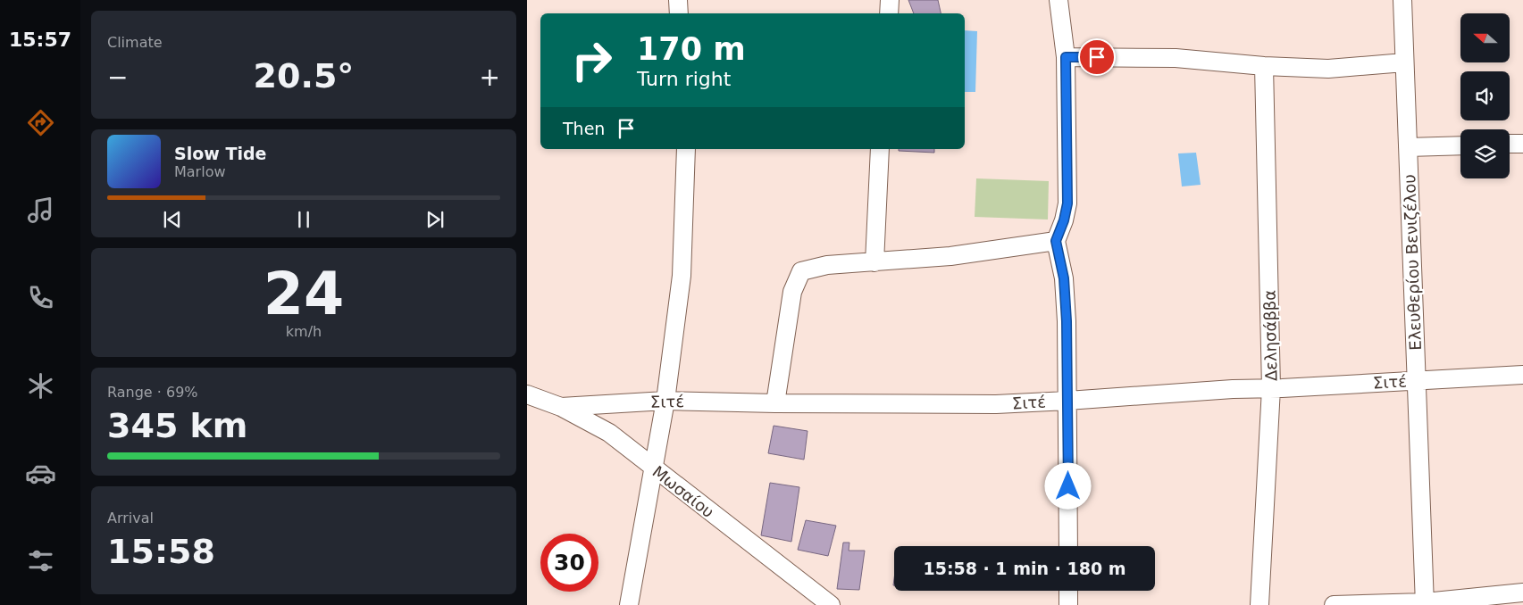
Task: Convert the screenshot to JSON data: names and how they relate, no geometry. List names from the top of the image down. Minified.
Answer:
{"streets":{"street":["Ελευθερίου Βενιζέλου","Δελησάββα","Σιτέ","Μωσαίου"]},"crossings":[["Ελευθερίου Βενιζέλου","Σιτέ"],["Δελησάββα","Σιτέ"],["Σιτέ","Μωσαίου"]],"north":"left","page":{"tabs":"15:57","tile":["Climate",["24","km/h"],["Range · 69%","345 km"],["Arrival","15:58"]],"turn":["170 m","Turn right"],"heat":["−","20.5°","+"],"then":"Then","song":["Slow Tide","Marlow"],"limit":"30","trip":"15:58 · 1 min · 180 m"}}
